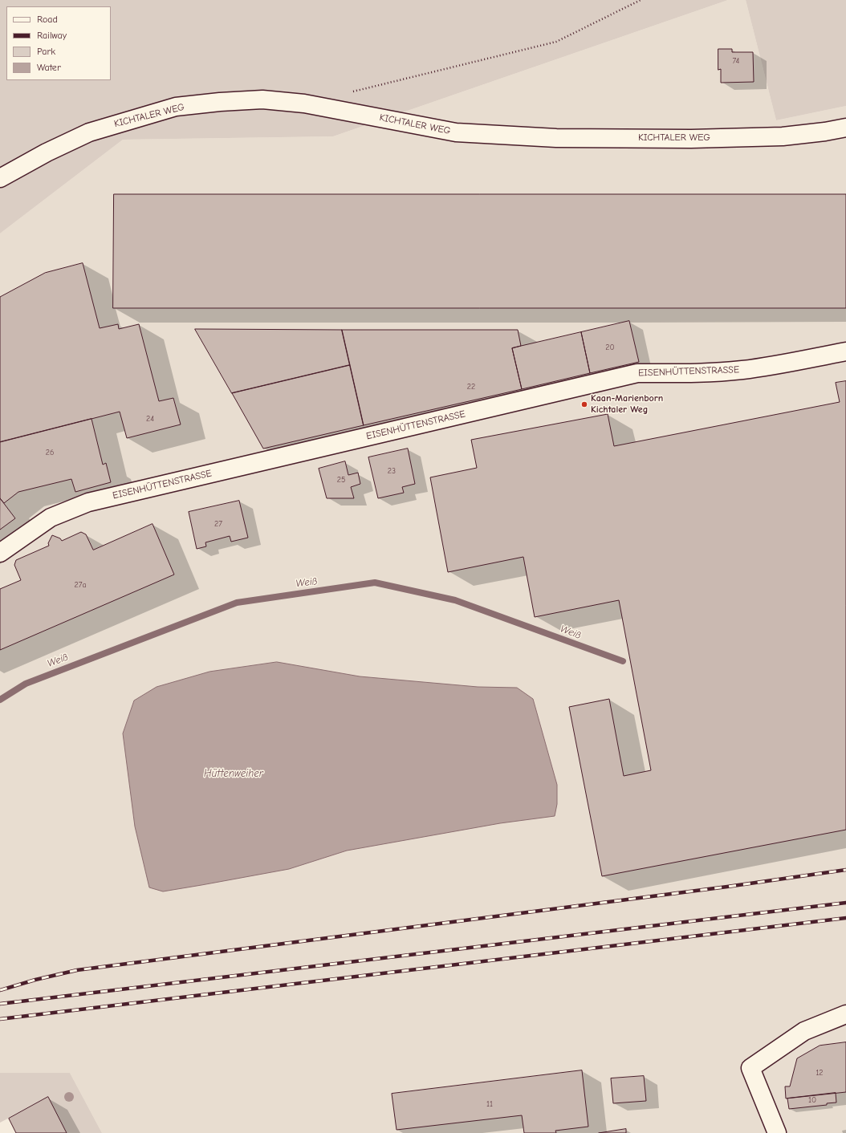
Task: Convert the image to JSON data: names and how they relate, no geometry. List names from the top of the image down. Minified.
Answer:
{"streets":{"street":["KICHTALER WEG","EISENHÜTTENSTRASSE"]},"water":["Weiß","Hüttenweiher"],"places":["Kaan-Marienborn Kichtaler Weg"],"house_numbers":["74","20","22","24","26","23","25","27","27a","12","10","11"],"legend":["Road","Railway","Park","Water"]}
